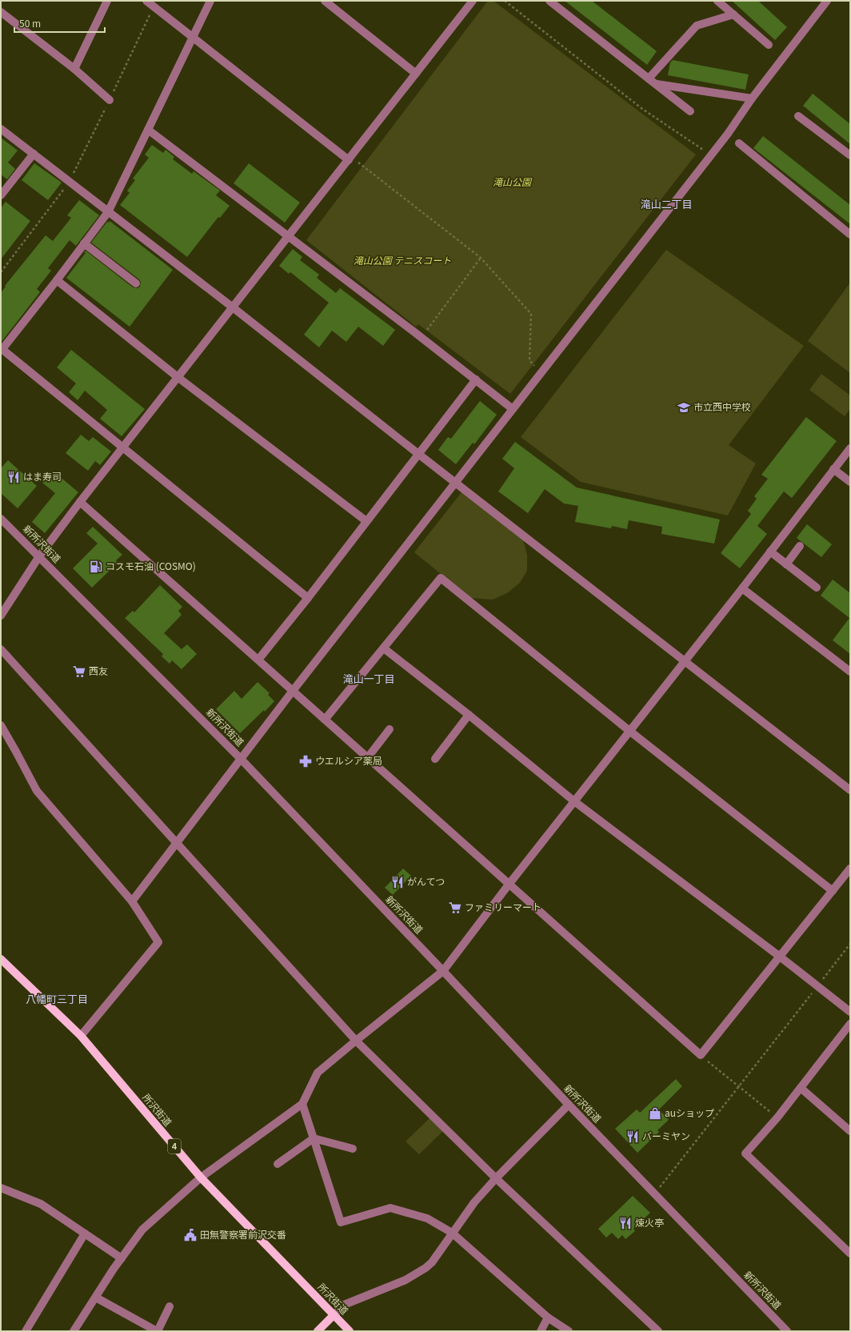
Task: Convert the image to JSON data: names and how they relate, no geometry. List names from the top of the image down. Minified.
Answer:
{"streets":{"main road":["所沢街道","4"],"street":["新所沢街道"]},"districts":["滝山二丁目","滝山一丁目","八幡町三丁目"],"parks":["滝山公園","滝山公園 テニスコート"],"places":{"school or university":["市立西中学校"],"restaurant":["はま寿司","がんてつ","バーミヤン","煉火亭"],"fuel station":["コスモ石油 (COSMO)"],"supermarket":["西友","ファミリーマート"],"pharmacy":["ウエルシア薬局"],"shop":["auショップ"],"public building":["田無警察署前沢交番"]},"scale_bar":"50 m"}
